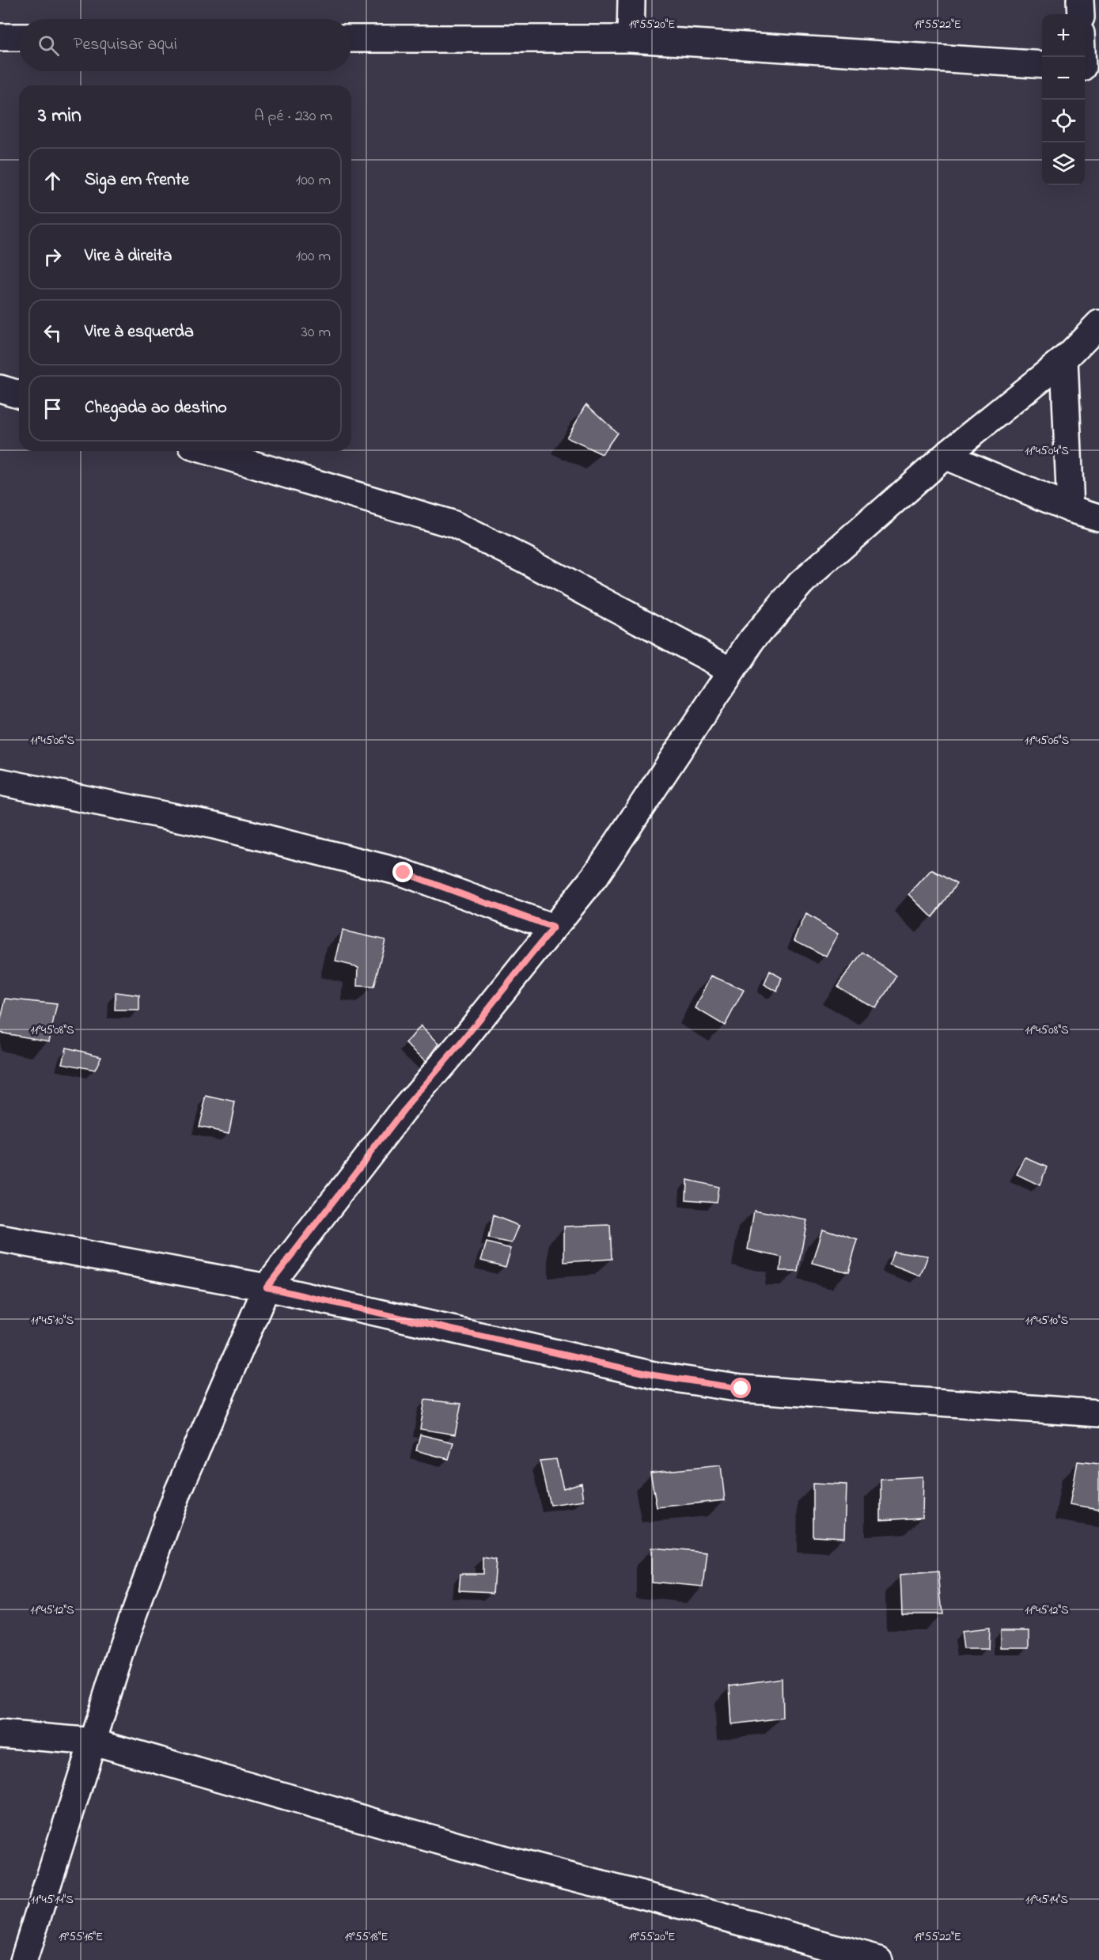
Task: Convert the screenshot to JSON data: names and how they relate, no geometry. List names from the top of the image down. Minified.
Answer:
{"page":{"map_buttons":["+","−"],"search":"Pesquisar aqui","heading":["3 min","A pé · 230 m"],"list":[["Siga em frente","100 m"],["Vire à direita","100 m"],["Vire à esquerda","30 m"],"Chegada ao destino"]},"coordinates":["19°55'20\"E","19°55'22\"E","11°45'04\"S","11°45'06\"S","11°45'08\"S","11°45'10\"S","11°45'12\"S","11°45'14\"S","19°55'16\"E","19°55'18\"E"]}
